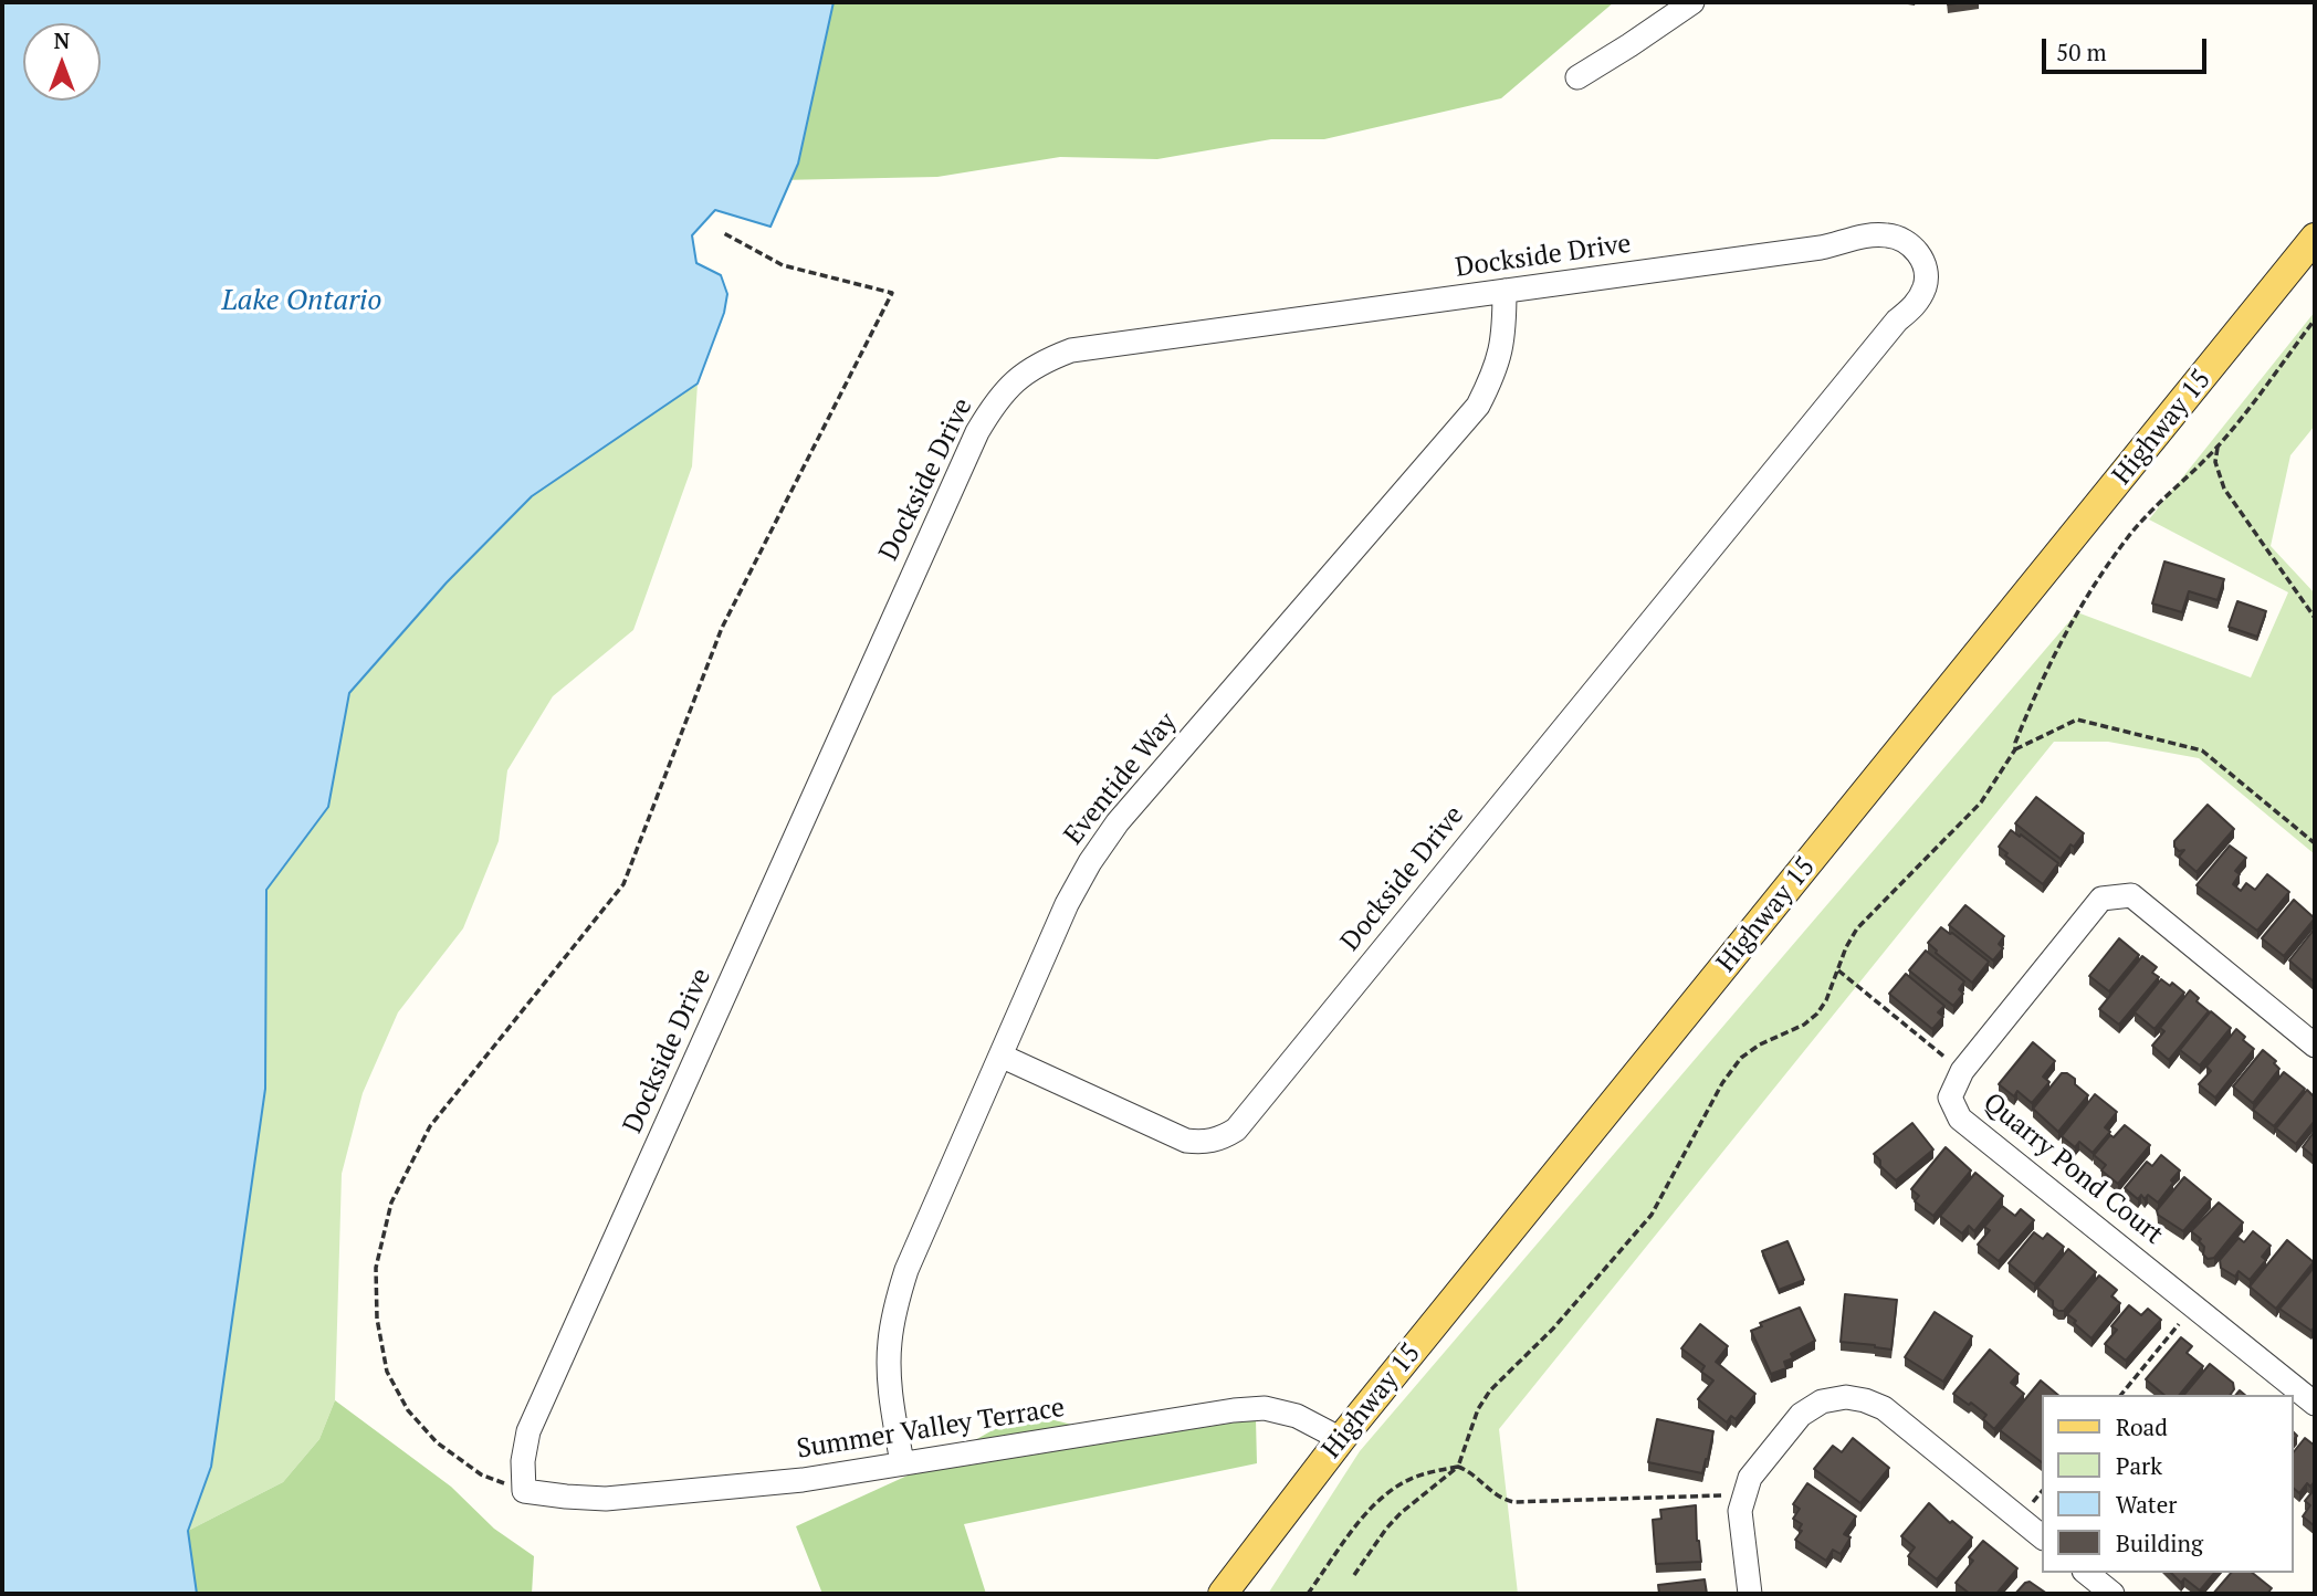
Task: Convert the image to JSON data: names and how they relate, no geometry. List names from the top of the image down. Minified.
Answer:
{"streets":{"main road":["Highway 15"],"street":["Dockside Drive","Eventide Way","Quarry Pond Court","Summer Valley Terrace"]},"crossings":[["Dockside Drive","Eventide Way"],["Dockside Drive","Summer Valley Terrace"],["Highway 15","Summer Valley Terrace"],["Eventide Way","Summer Valley Terrace"]],"water":["Lake Ontario"],"legend":["Road","Park","Water","Building"],"scale_bar":"50 m","north":"top"}
